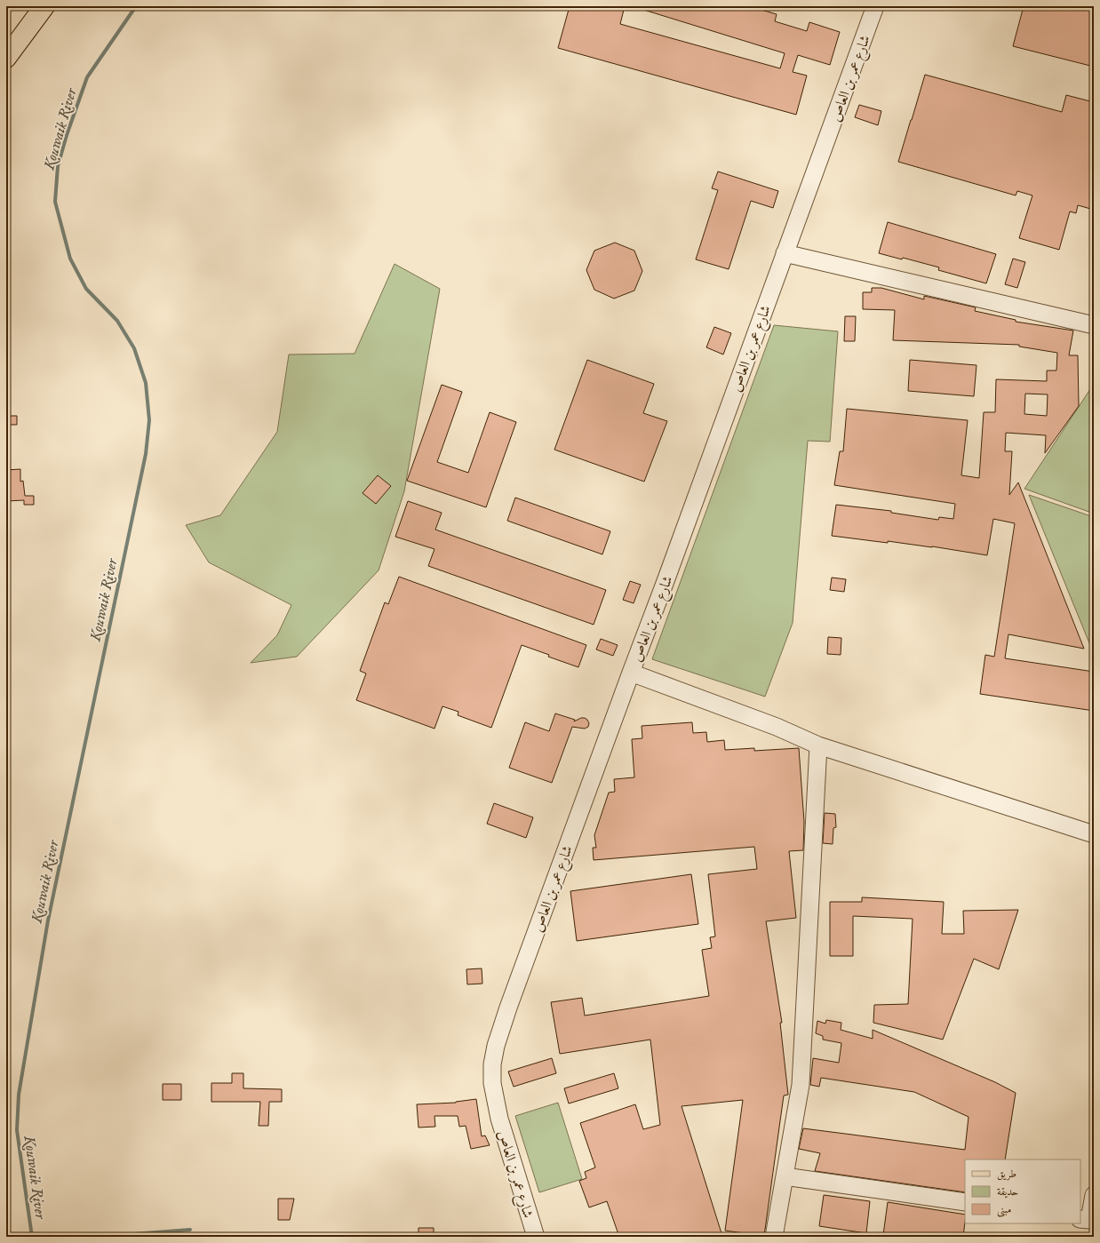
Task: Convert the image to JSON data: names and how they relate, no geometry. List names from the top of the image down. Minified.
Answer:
{"streets":{"street":["شارع عمر بن العاص"]},"water":["Kouwaik River"],"legend":["طريق","حديقة","مبنى"]}
